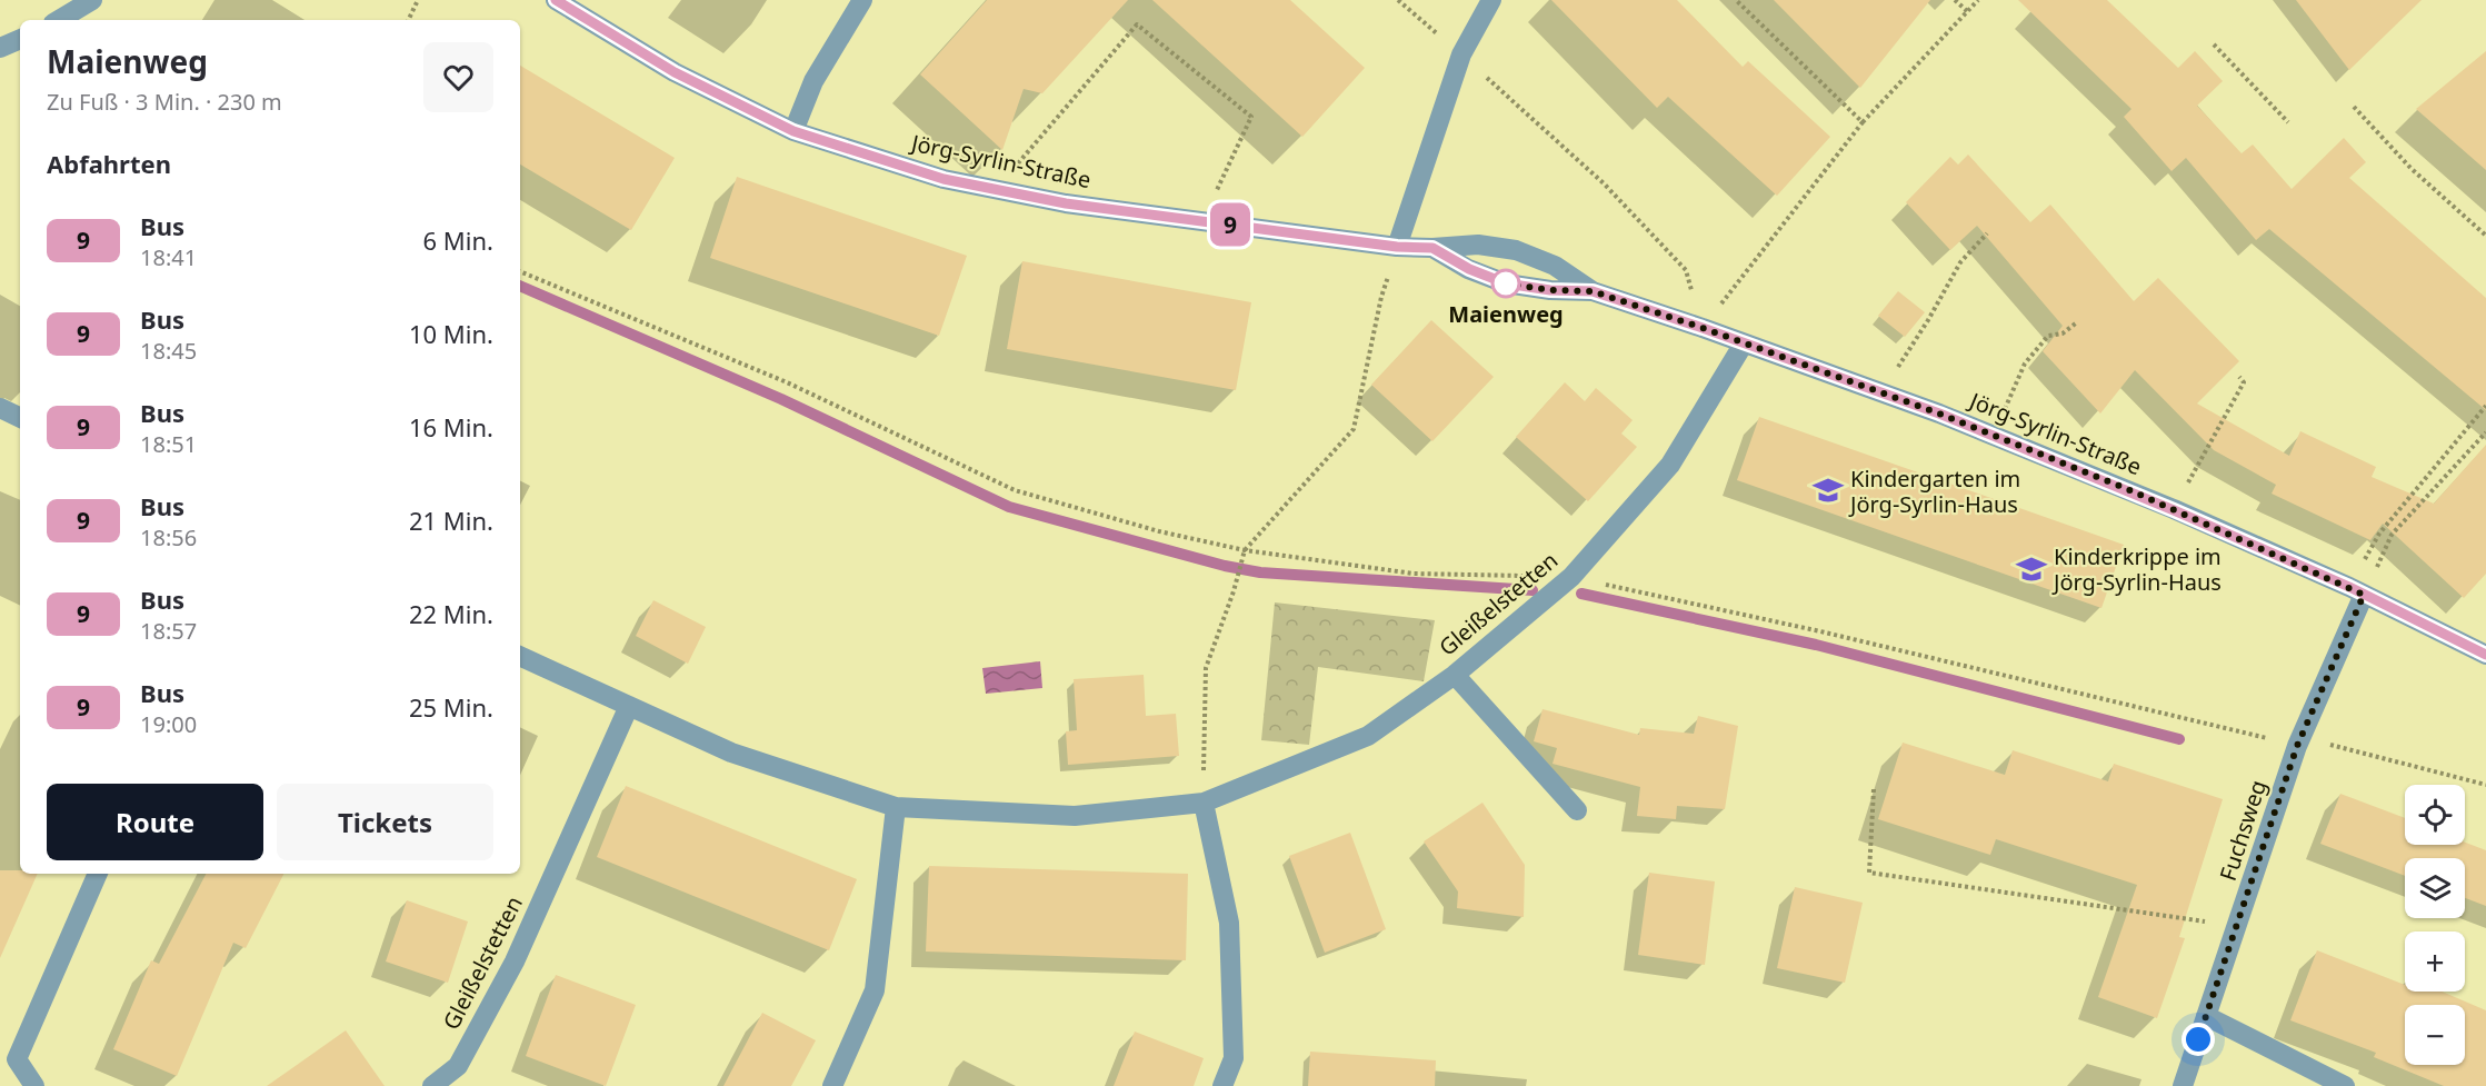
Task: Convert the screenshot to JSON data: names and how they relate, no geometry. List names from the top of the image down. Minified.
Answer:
{"streets":{"street":["Jörg-Syrlin-Straße","Gleißelstetten","Fuchsweg"]},"crossings":[["Jörg-Syrlin-Straße","Gleißelstetten"],["Jörg-Syrlin-Straße","Fuchsweg"]],"places":{"other":["Maienweg"],"school or university":["Kindergarten im Jörg-Syrlin-Haus","Kinderkrippe im Jörg-Syrlin-Haus"]},"lines":["bus line 9"],"page":{"on_map":"9","heading":[["Maienweg","Zu Fuß · 3 Min. · 230 m"],"Abfahrten"],"list":[{"mark":"9","name":"Bus","note":"18:41","value":"6 Min."},{"mark":"9","name":"Bus","note":"18:45","value":"10 Min."},{"mark":"9","name":"Bus","note":"18:51","value":"16 Min."},{"mark":"9","name":"Bus","note":"18:56","value":"21 Min."},{"mark":"9","name":"Bus","note":"18:57","value":"22 Min."},{"mark":"9","name":"Bus","note":"19:00","value":"25 Min."}],"buttons":["Route","Tickets"],"map_buttons":["+","−"]}}
